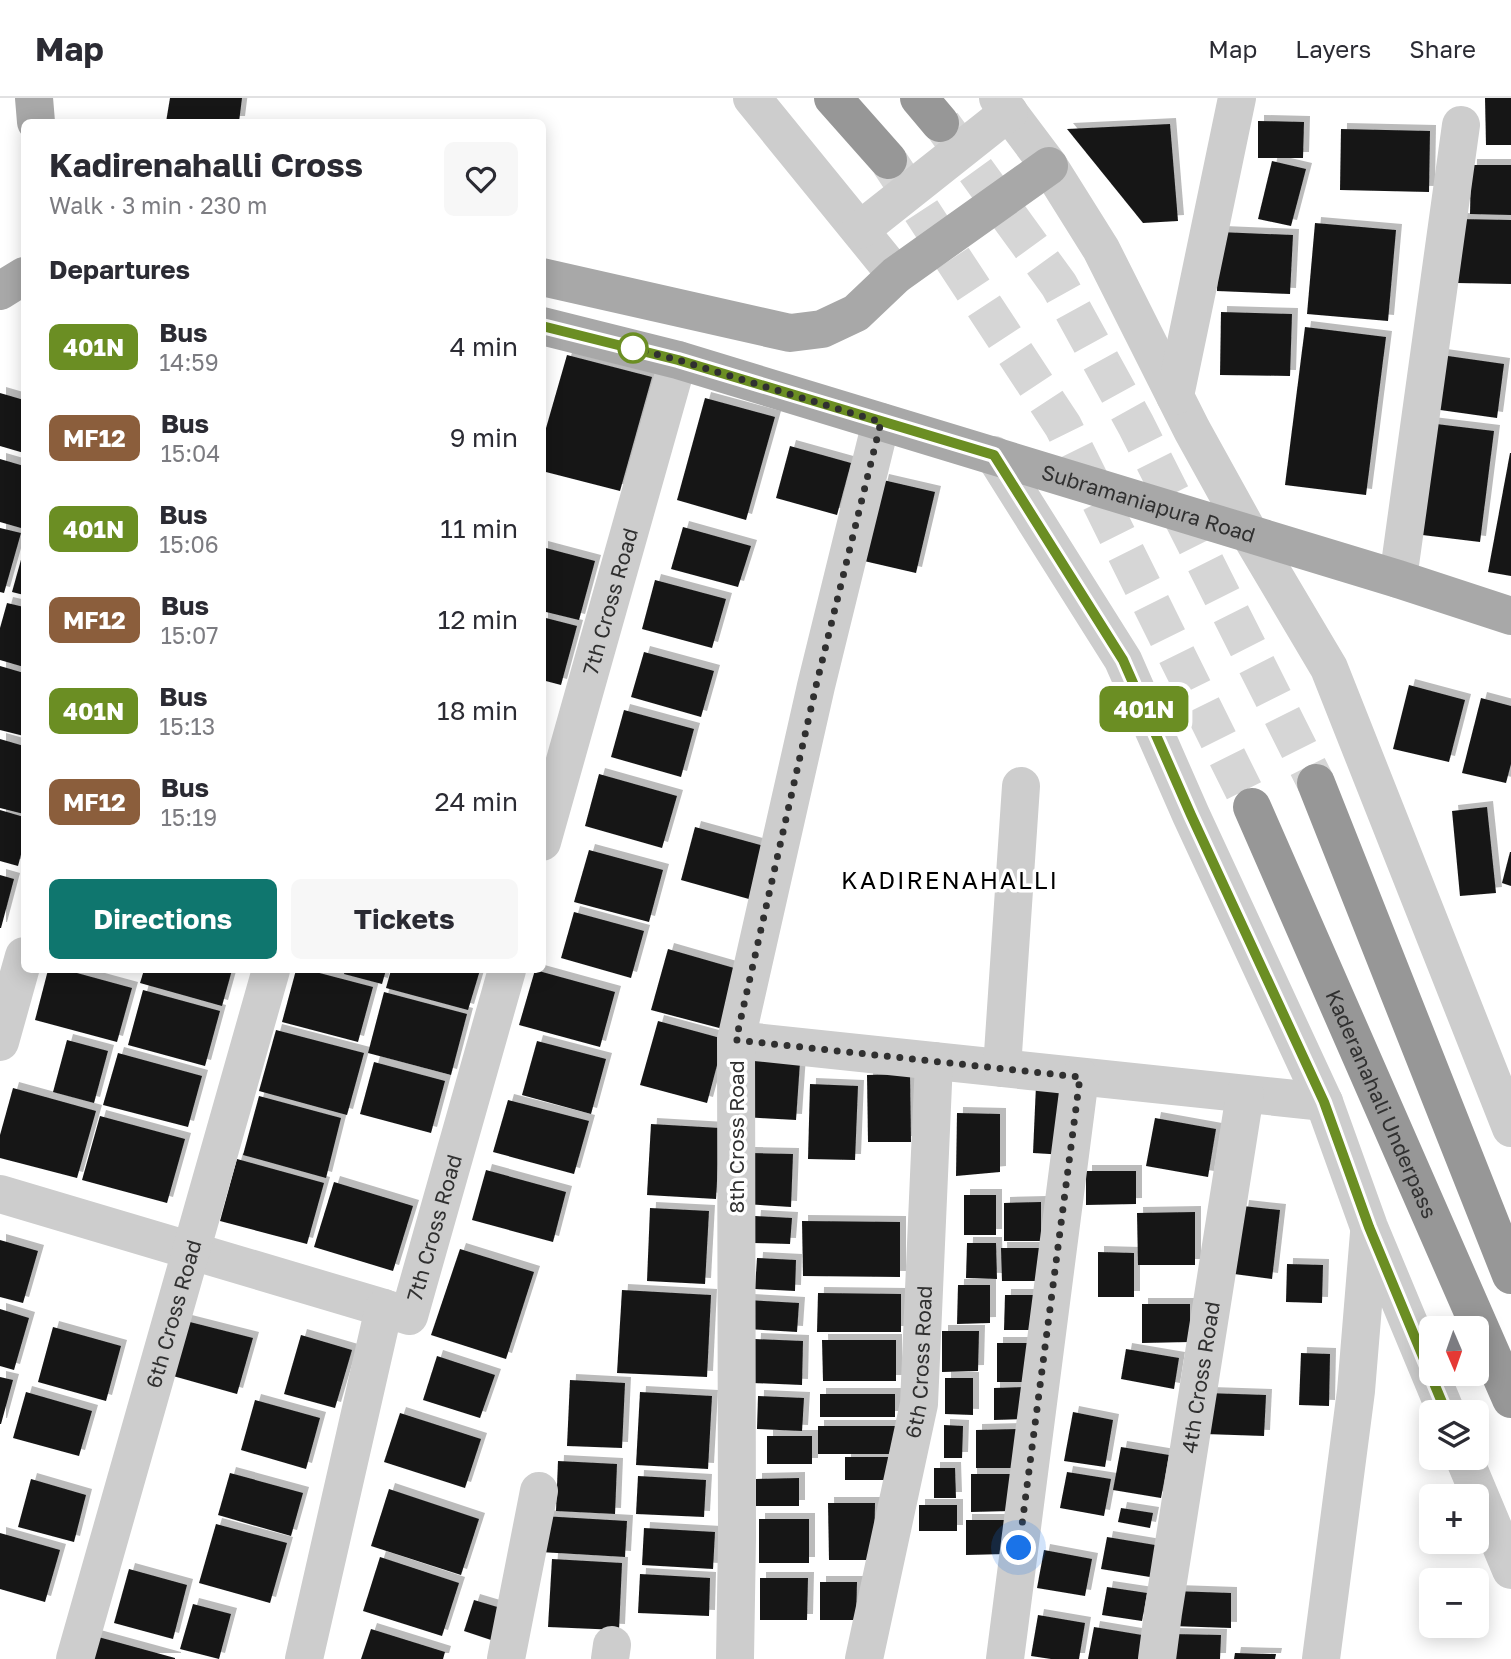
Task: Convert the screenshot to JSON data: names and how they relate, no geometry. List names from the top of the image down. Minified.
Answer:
{"streets":{"highway":["Kaderanahali Underpass"],"main road":["Subramaniapura Road"],"street":["7th Cross Road","8th Cross Road","6th Cross Road","4th Cross Road"]},"crossings":[["Subramaniapura Road","7th Cross Road"],["Subramaniapura Road","8th Cross Road"]],"districts":["KADIRENAHALLI"],"lines":["bus line 401N"],"north":"bottom","page":{"header":"Map","nav":["Map","Layers","Share"],"on_map":"401N","heading":[["Kadirenahalli Cross","Walk · 3 min · 230 m"],"Departures"],"list":[{"mark":"401N","name":"Bus","note":"14:59","value":"4 min"},{"mark":"MF12","name":"Bus","note":"15:04","value":"9 min"},{"mark":"401N","name":"Bus","note":"15:06","value":"11 min"},{"mark":"MF12","name":"Bus","note":"15:07","value":"12 min"},{"mark":"401N","name":"Bus","note":"15:13","value":"18 min"},{"mark":"MF12","name":"Bus","note":"15:19","value":"24 min"}],"buttons":["Directions","Tickets"],"map_buttons":["+","−"]}}
